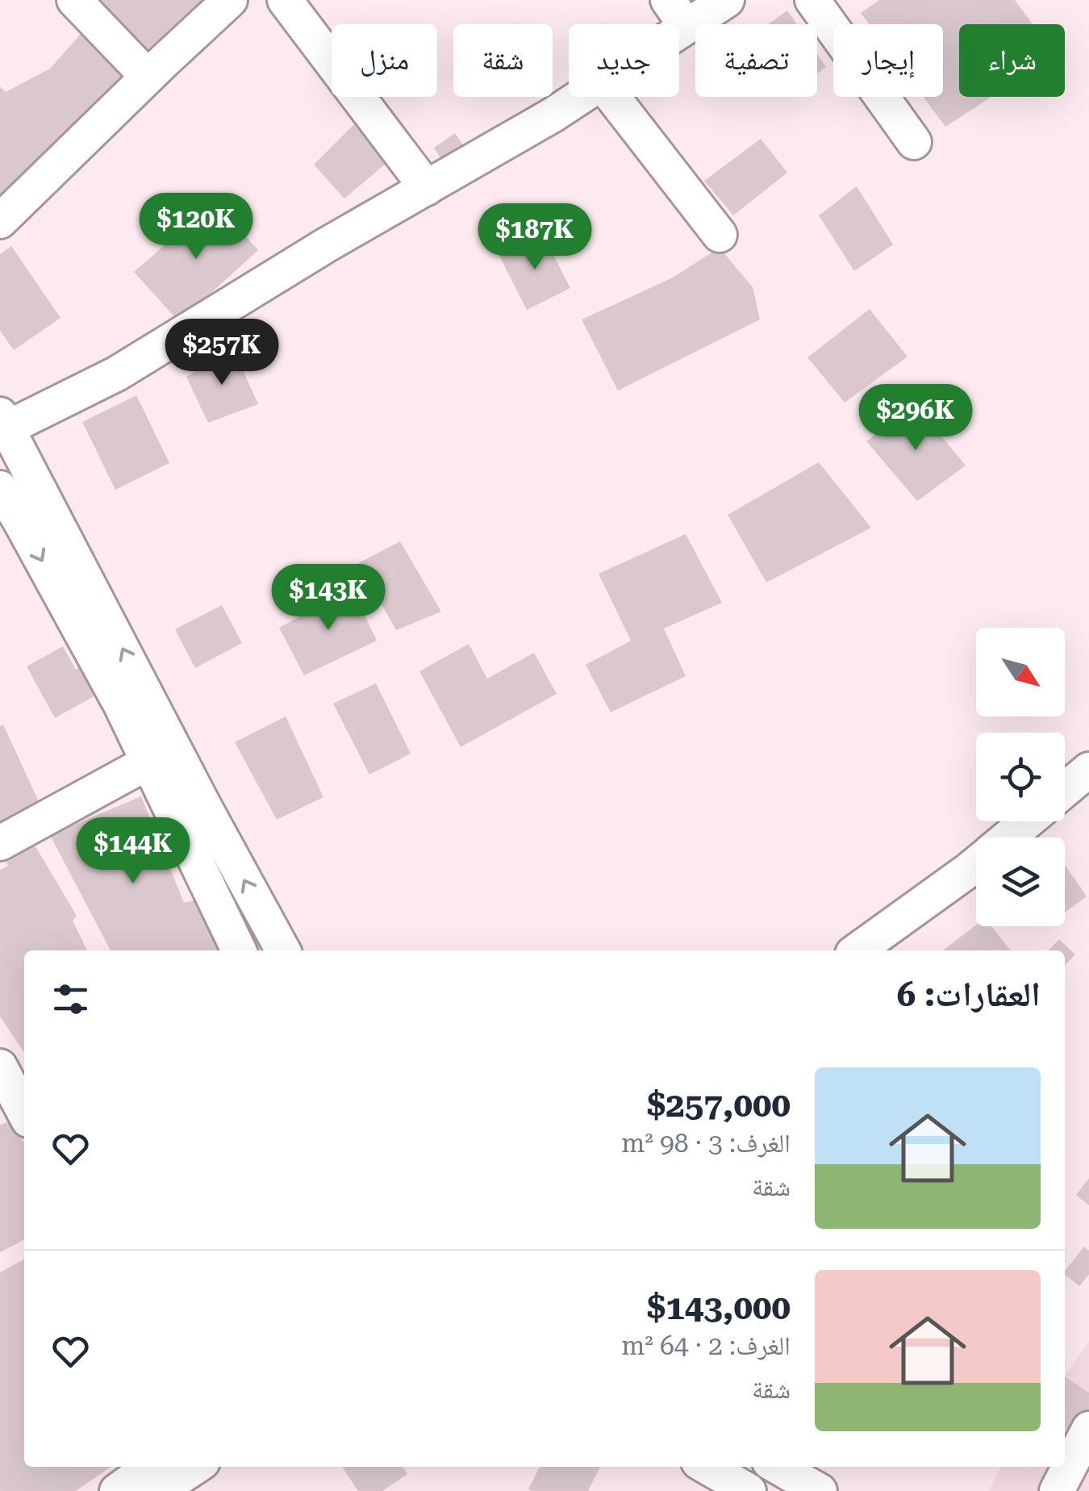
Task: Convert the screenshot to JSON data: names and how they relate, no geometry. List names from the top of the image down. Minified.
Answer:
{"north":"bottom right","page":{"chip":["شراء","إيجار","تصفية","جديد","شقة","منزل"],"price":["$120K","$187K","$257K","$296K","$143K","$144K"],"heading":"العقارات: 6","list":[{"name":"$257,000","note":"الغرف: 3 · 98 m² · شقة"},{"name":"$143,000","note":"الغرف: 2 · 64 m² · شقة"}]}}
